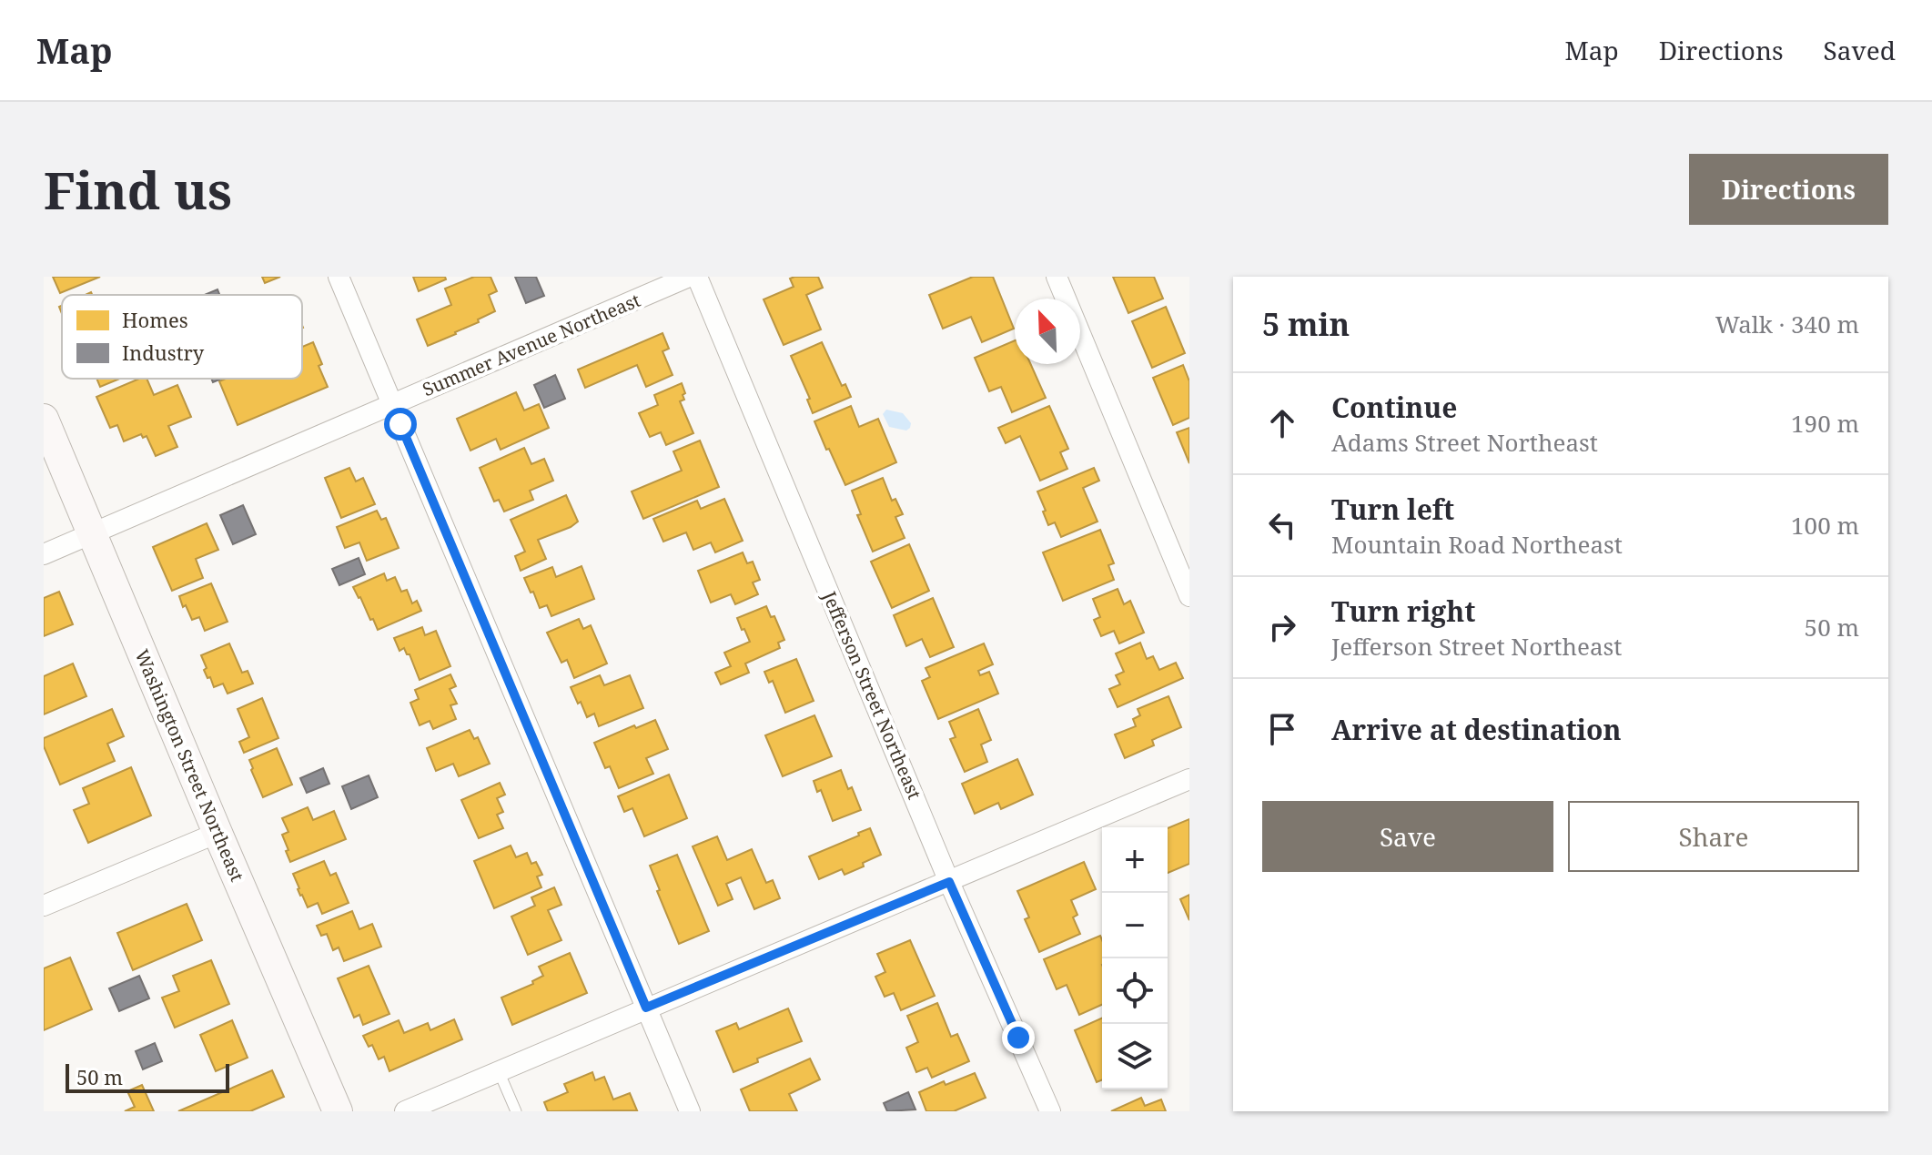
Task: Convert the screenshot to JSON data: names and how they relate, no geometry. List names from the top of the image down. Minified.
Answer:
{"streets":{"street":["Summer Avenue Northeast","Jefferson Street Northeast","Washington Street Northeast"]},"crossings":[["Summer Avenue Northeast","Washington Street Northeast"]],"legend":["Homes","Industry"],"scale_bar":"50 m","north":"top left","page":{"header":"Map","nav":["Map","Directions","Saved"],"buttons":["Directions",["Save","Share"]],"title":"Find us","heading":["5 min","Walk · 340 m"],"list":[["Continue","Adams Street Northeast","190 m"],["Turn left","Mountain Road Northeast","100 m"],["Turn right","Jefferson Street Northeast","50 m"],"Arrive at destination"],"map_buttons":["+","−"],"scale":"50 m"}}
